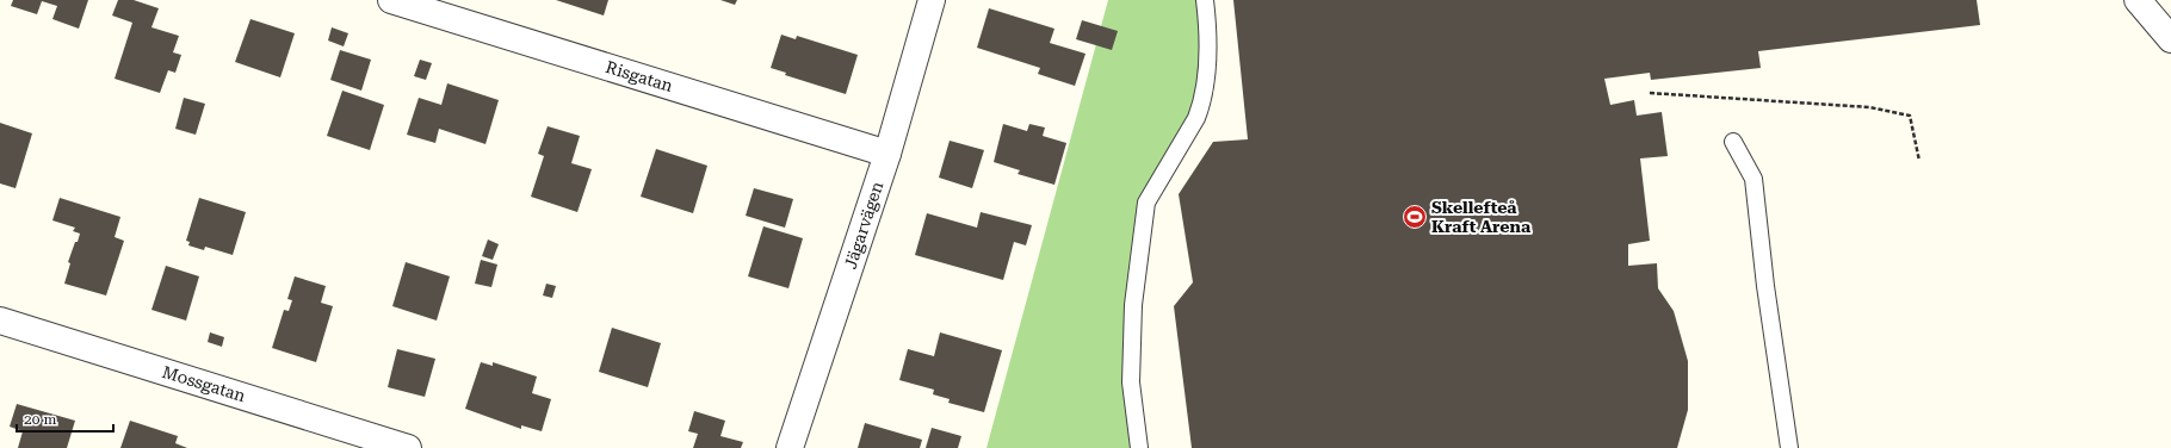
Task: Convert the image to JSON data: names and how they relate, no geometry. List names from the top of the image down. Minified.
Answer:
{"streets":{"street":["Risgatan","Jägarvägen","Mossgatan"]},"crossings":[["Risgatan","Jägarvägen"]],"places":{"sports":["Skellefteå Kraft Arena"]},"scale_bar":"20 m"}
